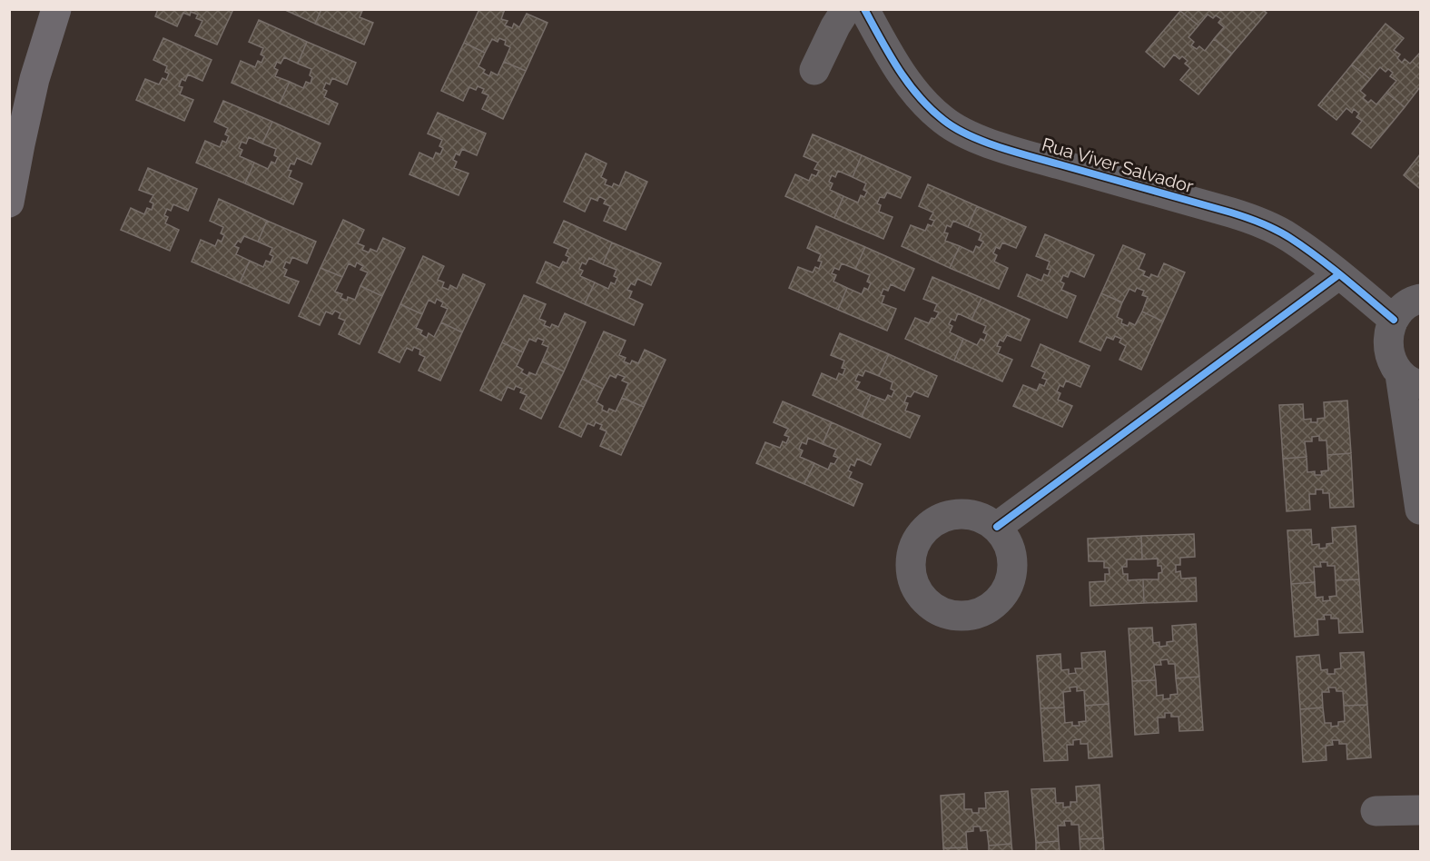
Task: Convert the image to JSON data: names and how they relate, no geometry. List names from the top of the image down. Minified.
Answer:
{"streets":{"street":["Rua Viver Salvador"]}}
